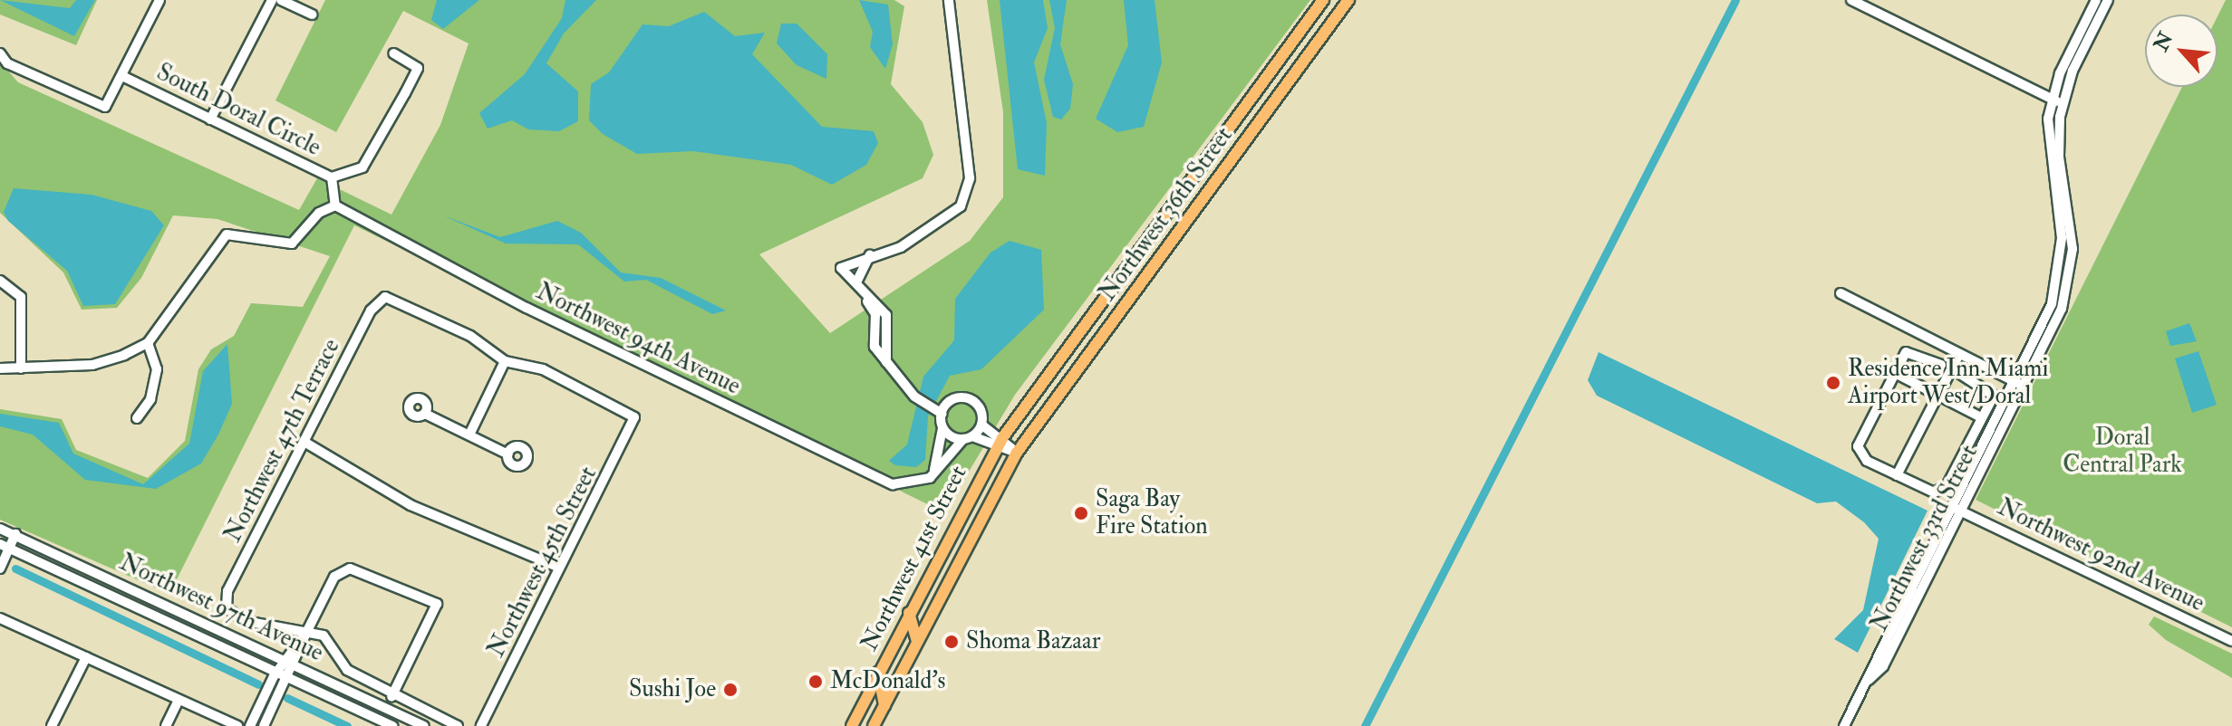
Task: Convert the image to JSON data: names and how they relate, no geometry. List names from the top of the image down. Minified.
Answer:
{"streets":{"main road":["Northwest 36th Street","Northwest 41st Street"],"street":["South Doral Circle","Northwest 94th Avenue","Northwest 47th Terrace","Northwest 33rd Street","Northwest 92nd Avenue","Northwest 45th Street","Northwest 97th Avenue"]},"crossings":[["South Doral Circle","Northwest 94th Avenue"],["Northwest 36th Street","Northwest 41st Street"],["Northwest 47th Terrace","Northwest 45th Street"],["Northwest 33rd Street","Northwest 92nd Avenue"]],"parks":["Doral Central Park"],"places":["Residence Inn Miami Airport West/Doral","Saga Bay Fire Station","Shoma Bazaar","McDonald's","Sushi Joe"],"north":"top left"}
